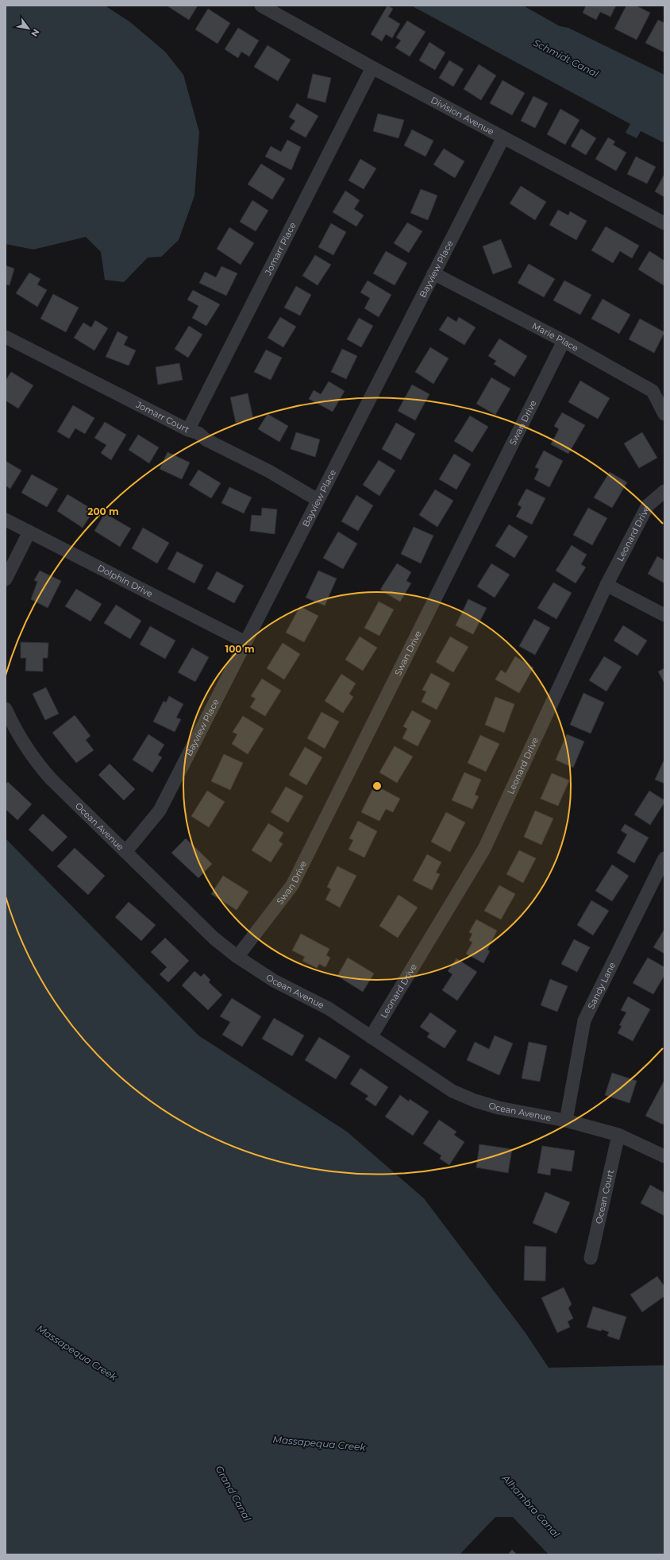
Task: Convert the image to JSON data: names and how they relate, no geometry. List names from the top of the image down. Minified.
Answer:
{"streets":{"street":["Division Avenue","Jomarr Place","Bayview Place","Marie Place","Jomarr Court","Swan Drive","Leonard Drive","Dolphin Drive","Ocean Avenue","Sandy Lane","Ocean Court"]},"crossings":[["Division Avenue","Jomarr Place"],["Division Avenue","Bayview Place"],["Jomarr Place","Jomarr Court"],["Bayview Place","Marie Place"],["Bayview Place","Jomarr Court"],["Bayview Place","Dolphin Drive"],["Bayview Place","Ocean Avenue"],["Marie Place","Swan Drive"],["Swan Drive","Ocean Avenue"],["Leonard Drive","Ocean Avenue"],["Ocean Avenue","Sandy Lane"],["Ocean Avenue","Ocean Court"]],"water":["Schmidt Canal","Massapequa Creek","Grand Canal","Alhambra Canal"],"north":"bottom right","rings":["200 m","100 m"]}
